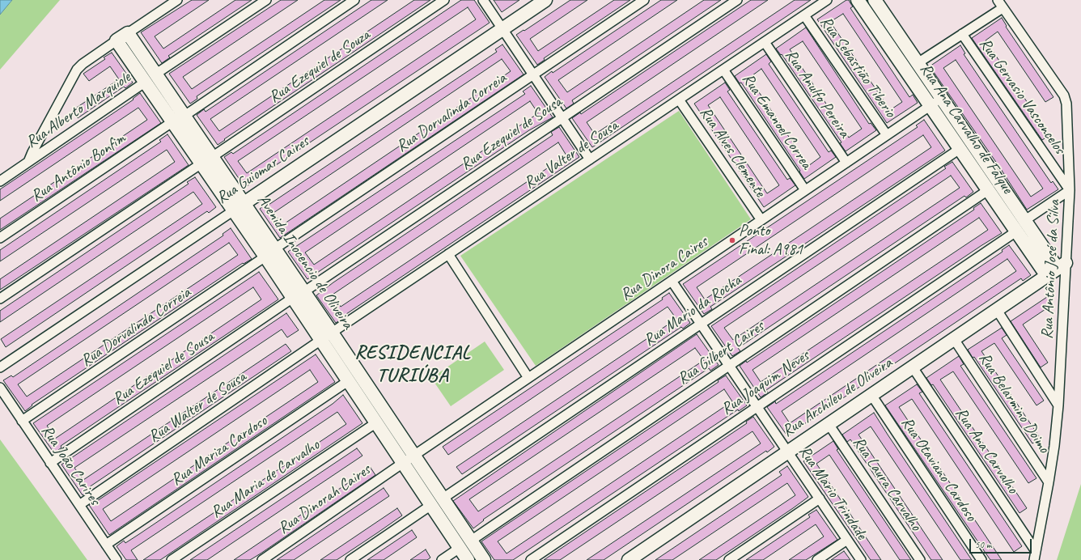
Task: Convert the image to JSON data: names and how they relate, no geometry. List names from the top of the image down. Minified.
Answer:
{"streets":{"street":["Rua Ezequiel de Souza","Rua Sebastião Tiberio","Rua Anulfo Pereira","Rua Gervasio Vasconcelos","Rua Alberto Marquiole","Rua Dorvalinda Correia","Rua Emanoel Correa","Rua Ana Carvalho de Falque","Rua Ezequiel de Sousa","Rua Alves Clemente","Rua Valter de Sousa","Rua Antônio Bonfim","Rua Guiomar Caires","Avenida Inocencio de Oliveira","Rua Dinora Caires","Rua Antônio José da Silva","Rua Mario da Rocha","Rua Gilbert Caires","Rua Joaquim Neves","Rua Archileu de Oliveira","Rua Belarmino Doimo","Rua Walter de Sousa","Rua Mariza Cardoso","Rua Ana Carvalho","Rua João Carires","Rua Otaviano Cardoso","Rua Maria de Carvalho","Rua Laura Carvalho","Rua Mario Trindade","Rua Dinorah Caires"]},"crossings":[["Rua Ezequiel de Souza","Avenida Inocencio de Oliveira"],["Rua Sebastião Tiberio","Rua Valter de Sousa"],["Rua Sebastião Tiberio","Rua Dinora Caires"],["Rua Anulfo Pereira","Rua Valter de Sousa"],["Rua Anulfo Pereira","Rua Dinora Caires"],["Rua Gervasio Vasconcelos","Rua Antônio José da Silva"],["Rua Alberto Marquiole","Avenida Inocencio de Oliveira"],["Rua Dorvalinda Correia","Avenida Inocencio de Oliveira"],["Rua Dorvalinda Correia","Rua João Carires"],["Rua Emanoel Correa","Rua Valter de Sousa"],["Rua Emanoel Correa","Rua Dinora Caires"],["Rua Ana Carvalho de Falque","Rua Dinora Caires"],["Rua Ana Carvalho de Falque","Rua Antônio José da Silva"],["Rua Ana Carvalho de Falque","Rua Mario da Rocha"],["Rua Ana Carvalho de Falque","Rua Gilbert Caires"],["Rua Ana Carvalho de Falque","Rua Joaquim Neves"],["Rua Ana Carvalho de Falque","Rua Archileu de Oliveira"],["Rua Ezequiel de Sousa","Avenida Inocencio de Oliveira"],["Rua Ezequiel de Sousa","Rua João Carires"],["Rua Alves Clemente","Rua Valter de Sousa"],["Rua Alves Clemente","Rua Dinora Caires"],["Rua Valter de Sousa","Avenida Inocencio de Oliveira"],["Rua Valter de Sousa","Rua Walter de Sousa"],["Rua Antônio Bonfim","Avenida Inocencio de Oliveira"],["Rua Guiomar Caires","Avenida Inocencio de Oliveira"],["Avenida Inocencio de Oliveira","Rua Dinora Caires"],["Avenida Inocencio de Oliveira","Rua Mario da Rocha"],["Avenida Inocencio de Oliveira","Rua Gilbert Caires"],["Avenida Inocencio de Oliveira","Rua Walter de Sousa"],["Avenida Inocencio de Oliveira","Rua Mariza Cardoso"],["Avenida Inocencio de Oliveira","Rua Maria de Carvalho"],["Avenida Inocencio de Oliveira","Rua Dinorah Caires"],["Rua Dinora Caires","Rua Mario Trindade"],["Rua Dinora Caires","Rua Dinorah Caires"],["Rua Antônio José da Silva","Rua Archileu de Oliveira"],["Rua Antônio José da Silva","Rua Belarmino Doimo"],["Rua Antônio José da Silva","Rua Ana Carvalho"],["Rua Mario da Rocha","Rua Mario Trindade"],["Rua Gilbert Caires","Rua Mario Trindade"],["Rua Joaquim Neves","Rua Mario Trindade"],["Rua Archileu de Oliveira","Rua Belarmino Doimo"],["Rua Archileu de Oliveira","Rua Ana Carvalho"],["Rua Archileu de Oliveira","Rua Otaviano Cardoso"],["Rua Archileu de Oliveira","Rua Laura Carvalho"],["Rua Archileu de Oliveira","Rua Mario Trindade"],["Rua Walter de Sousa","Rua João Carires"],["Rua Mariza Cardoso","Rua João Carires"]],"districts":["RESIDENCIAL TURIÚBA"],"places":["Ponto Final: A981"],"scale_bar":"50 m"}
